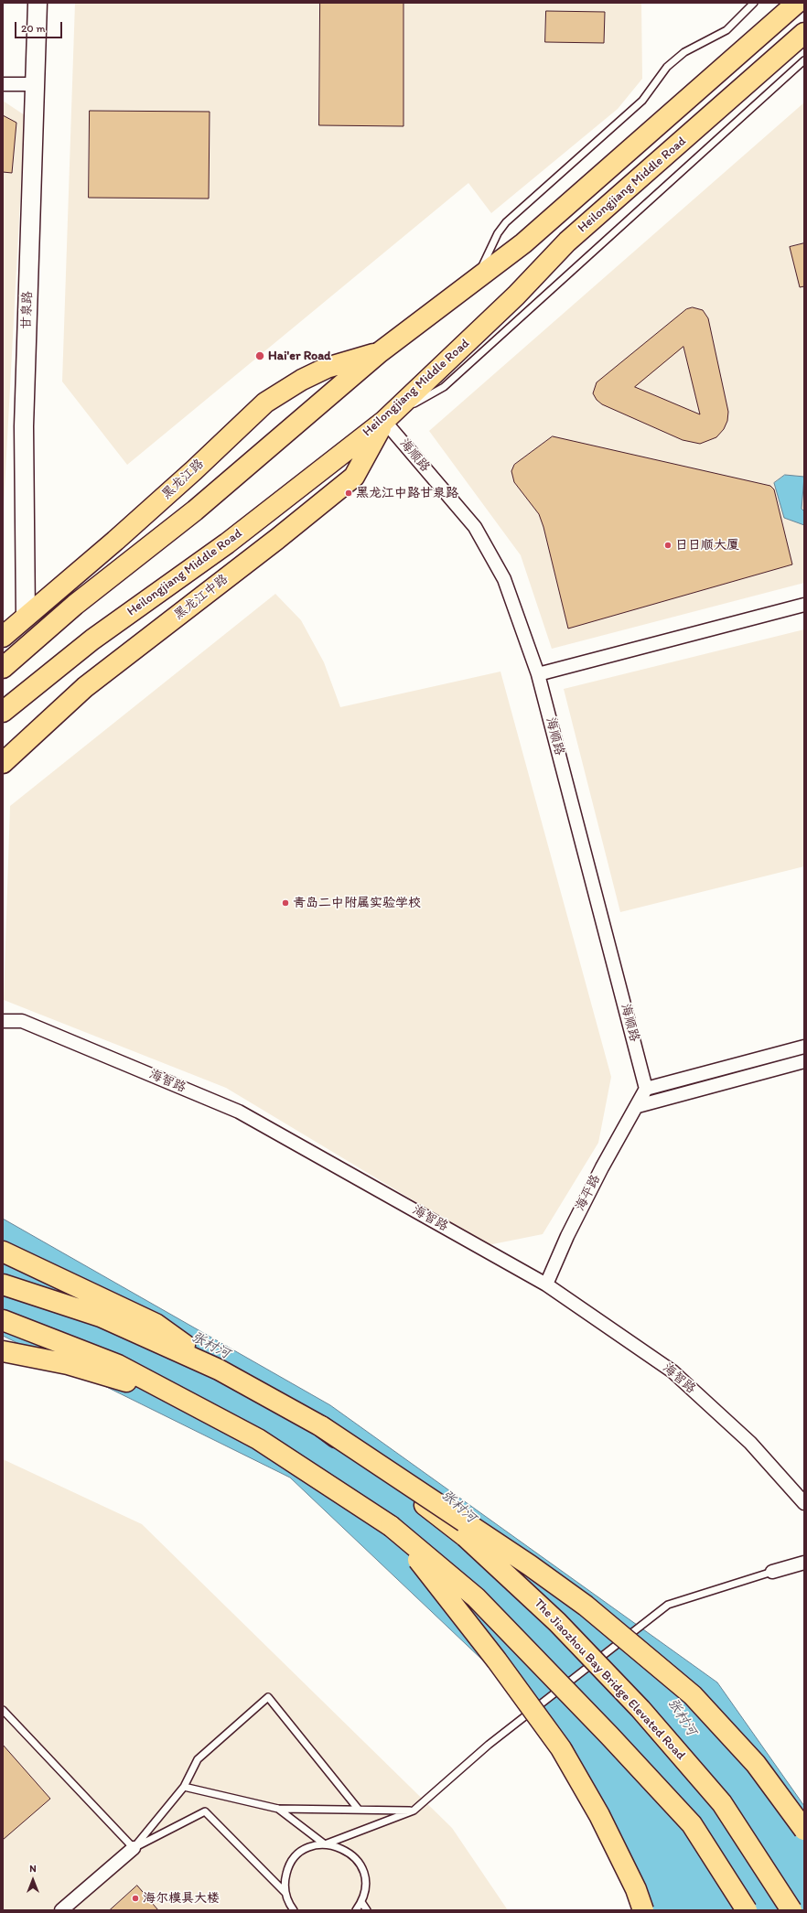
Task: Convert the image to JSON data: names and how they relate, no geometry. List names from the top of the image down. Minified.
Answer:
{"streets":{"highway":["Heilongjiang Middle Road","黑龙江路","黑龙江中路","The Jiaozhou Bay Bridge Elevated Road"],"street":["甘泉路","海顺路","海智路","海平路"]},"crossings":[["Heilongjiang Middle Road","海顺路"],["Heilongjiang Middle Road","黑龙江中路"],["甘泉路","黑龙江路"],["海顺路","黑龙江中路"],["海顺路","海平路"],["海智路","海平路"]],"water":["张村河"],"places":["Hai'er Road","黑龙江中路甘泉路","日日顺大厦","青岛二中附属实验学校","海尔模具大楼"],"scale_bar":"20 m","north":"top"}
